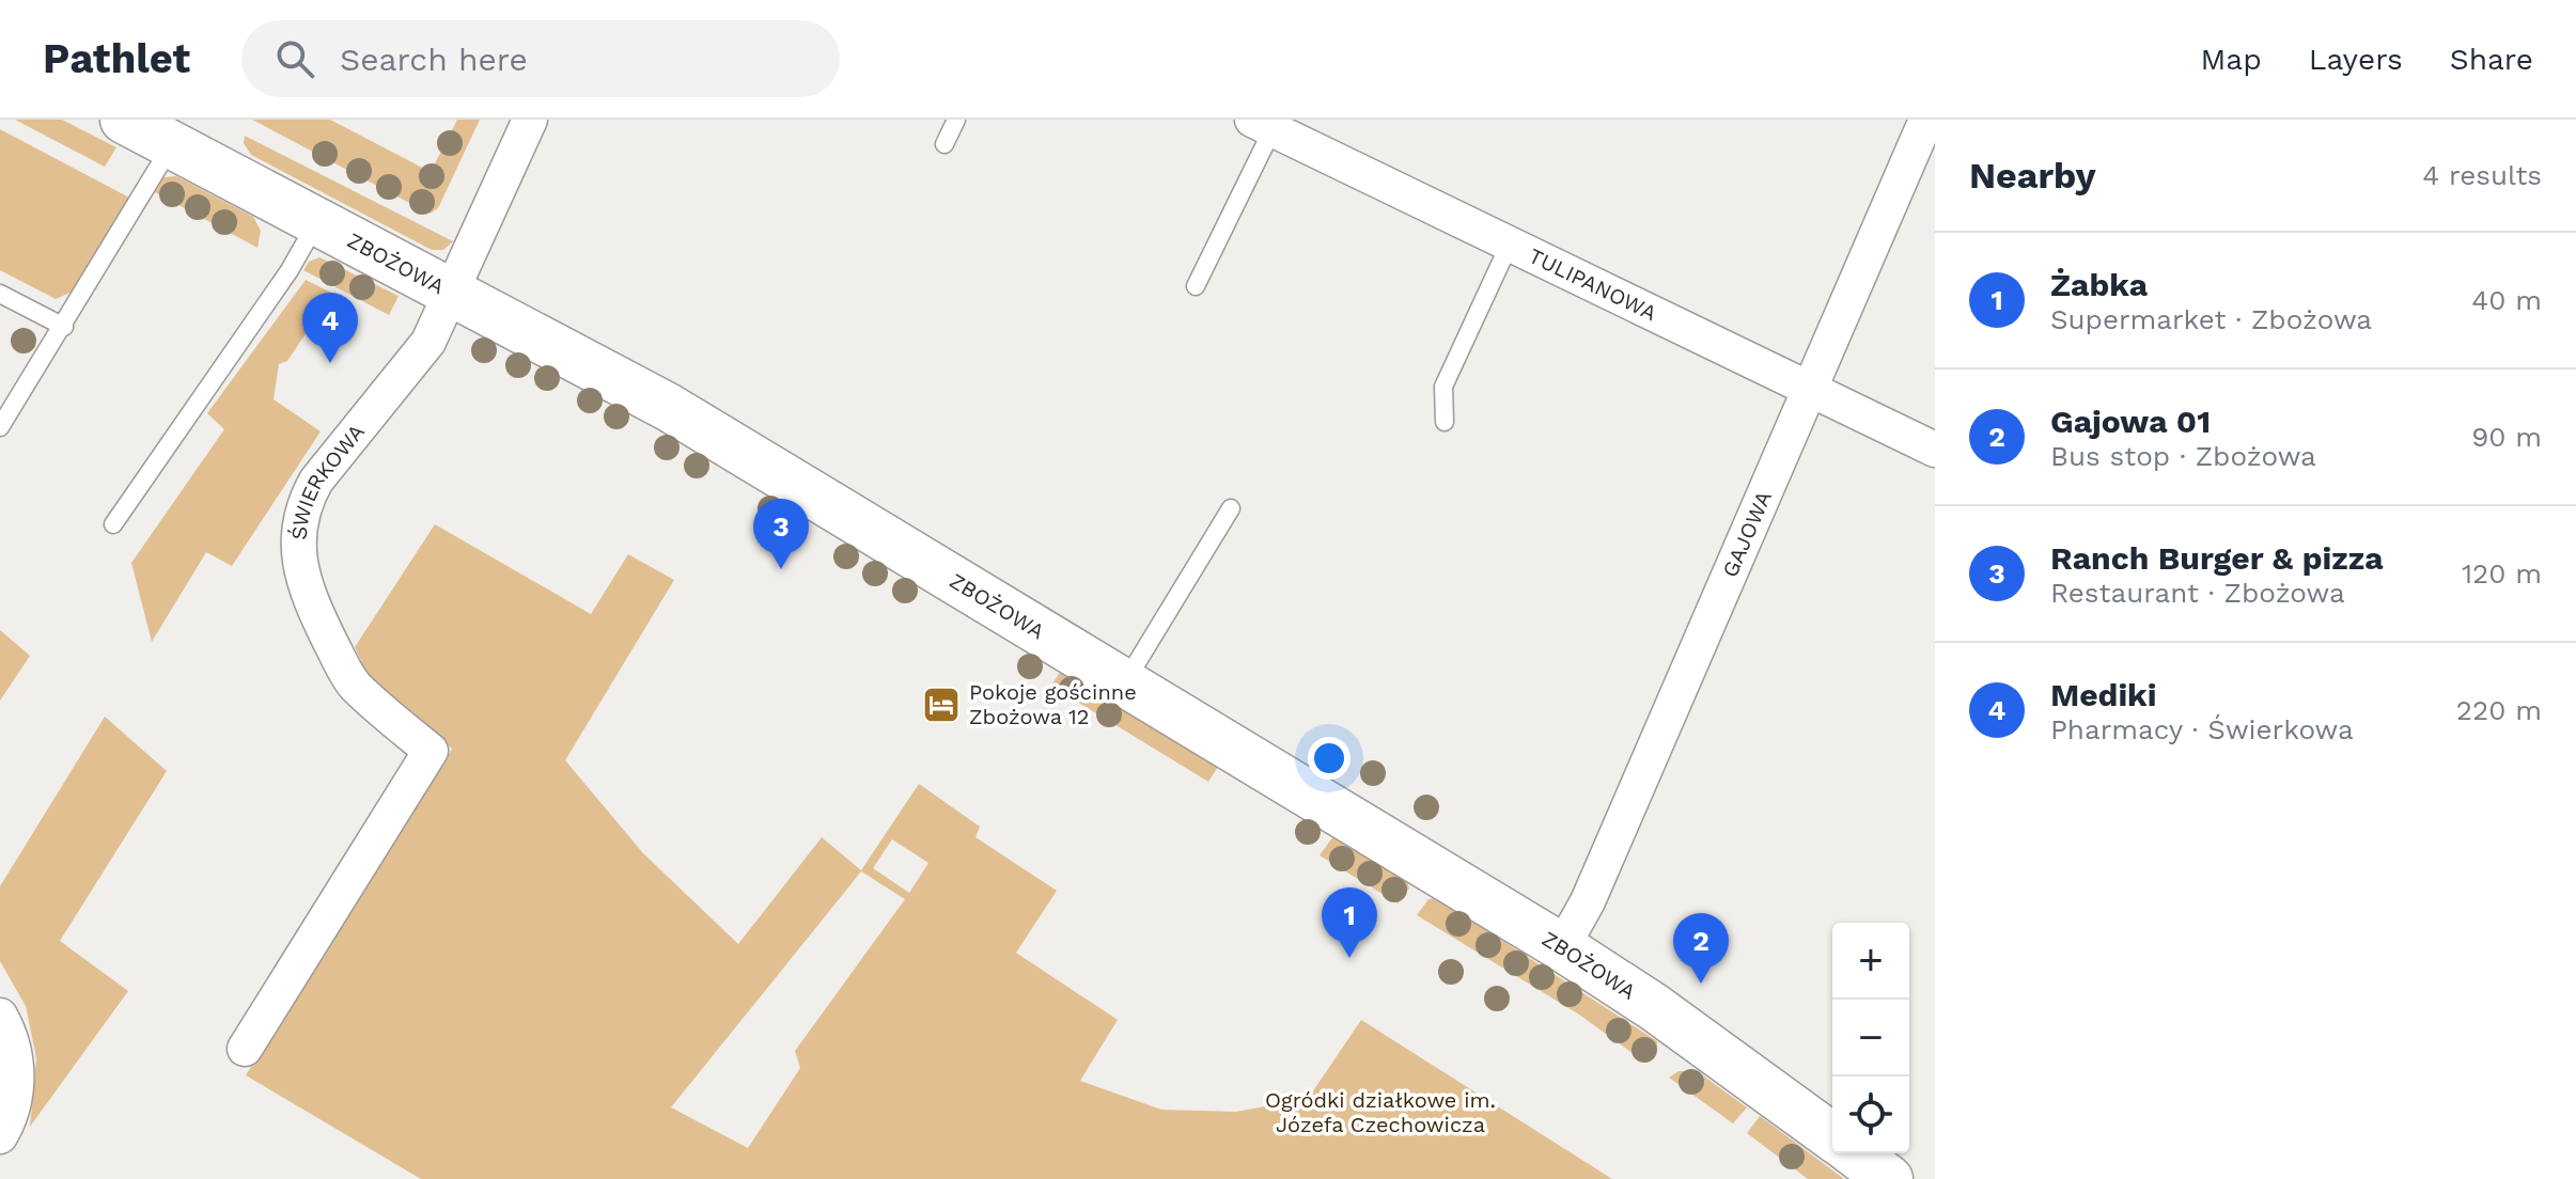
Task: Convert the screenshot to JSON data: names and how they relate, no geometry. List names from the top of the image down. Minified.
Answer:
{"streets":{"street":["ZBOŻOWA","TULIPANOWA","ŚWIERKOWA","GAJOWA"]},"crossings":[["ZBOŻOWA","ŚWIERKOWA"],["ZBOŻOWA","GAJOWA"],["TULIPANOWA","GAJOWA"]],"parks":["Ogródki działkowe im. Józefa Czechowicza"],"places":{"hotel":["Pokoje gościnne Zbożowa 12"]},"page":{"header":"Pathlet","search":"Search here","nav":["Map","Layers","Share"],"heading":["Nearby","4 results"],"list":[{"mark":"1","name":"Żabka","note":"Supermarket · Zbożowa","value":"40 m"},{"mark":"2","name":"Gajowa 01","note":"Bus stop · Zbożowa","value":"90 m"},{"mark":"3","name":"Ranch Burger & pizza","note":"Restaurant · Zbożowa","value":"120 m"},{"mark":"4","name":"Mediki","note":"Pharmacy · Świerkowa","value":"220 m"}],"pins":["4","3","1","2"],"map_buttons":["+","−"]}}
